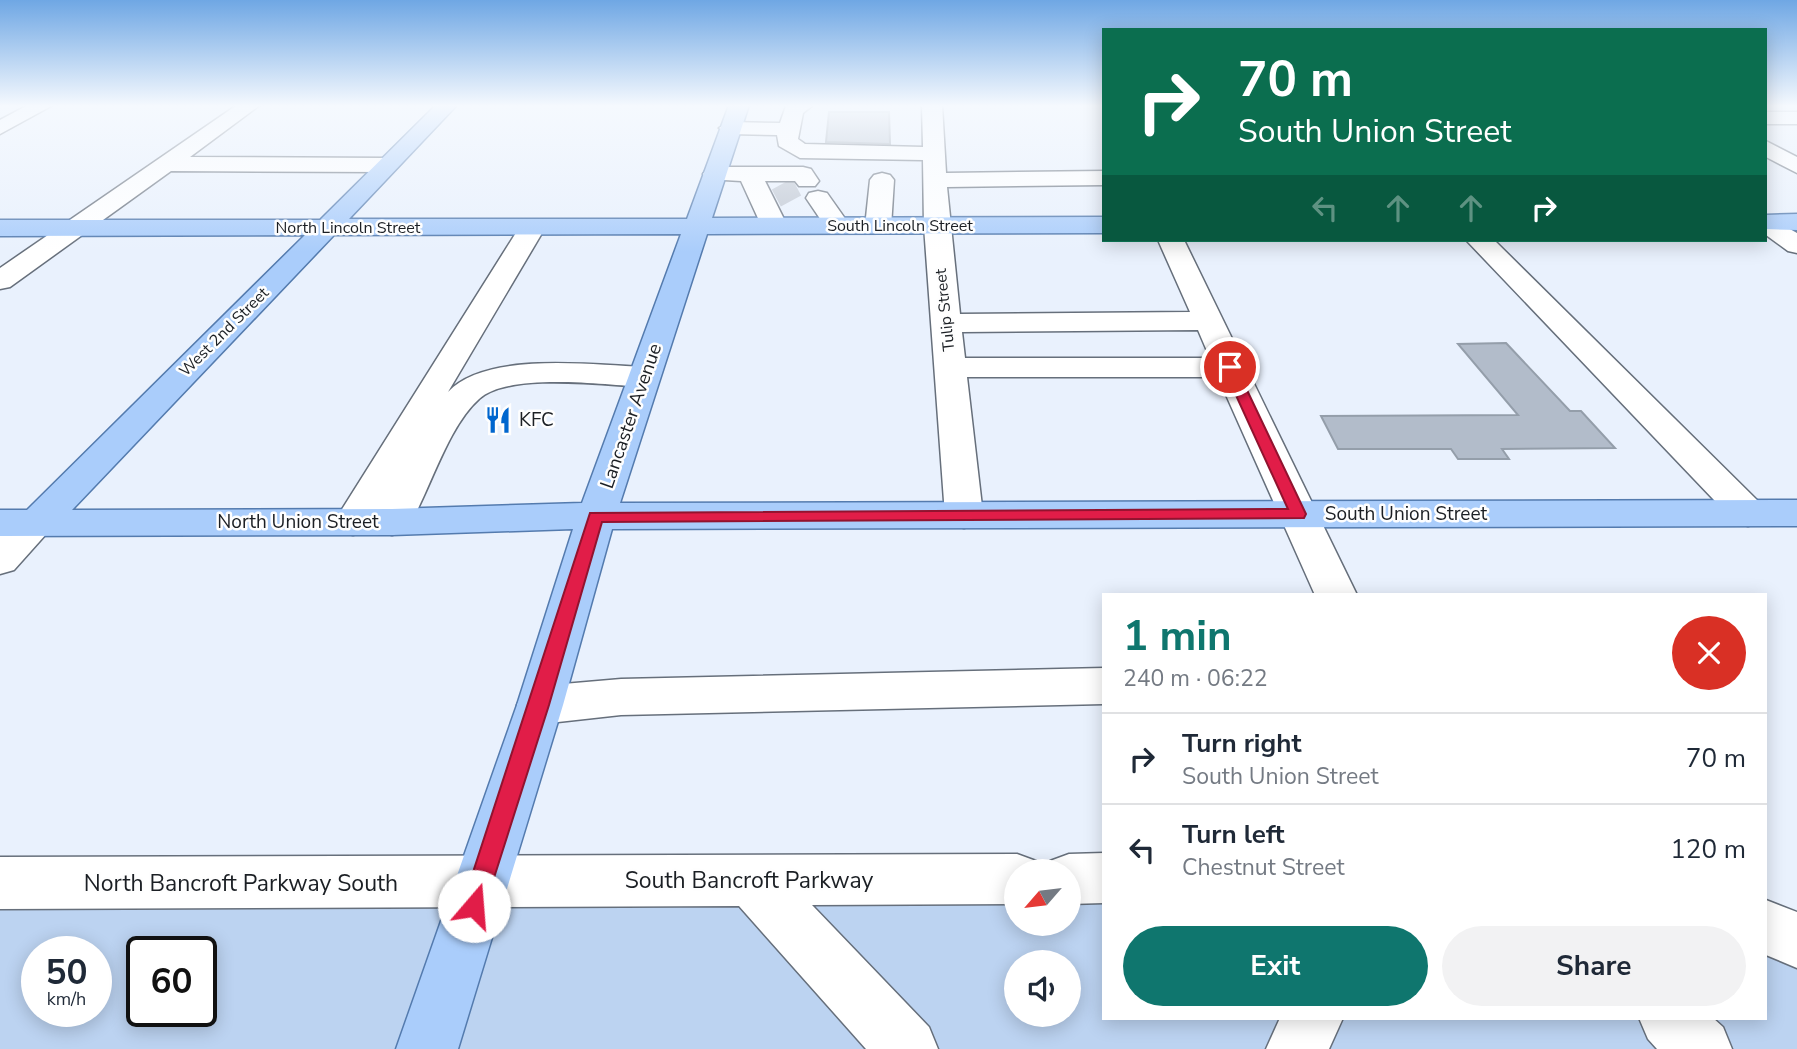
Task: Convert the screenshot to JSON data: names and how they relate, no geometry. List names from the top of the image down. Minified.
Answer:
{"streets":{"main road":["South Lincoln Street","North Lincoln Street","West 2nd Street","Lancaster Avenue","South Union Street","North Union Street"],"street":["Tulip Street","South Bancroft Parkway","North Bancroft Parkway South"]},"crossings":[["South Lincoln Street","North Lincoln Street"],["South Lincoln Street","Tulip Street"],["South Lincoln Street","Lancaster Avenue"],["North Lincoln Street","West 2nd Street"],["North Lincoln Street","Lancaster Avenue"],["Tulip Street","South Union Street"],["West 2nd Street","North Union Street"],["Lancaster Avenue","South Union Street"],["Lancaster Avenue","North Union Street"],["Lancaster Avenue","South Bancroft Parkway"],["Lancaster Avenue","North Bancroft Parkway South"],["South Union Street","North Union Street"],["South Bancroft Parkway","North Bancroft Parkway South"]],"places":{"restaurant":["KFC"]},"north":"bottom left","page":{"turn":["70 m","South Union Street"],"heading":["1 min","240 m · 06:22"],"list":[{"name":"Turn right","note":"South Union Street","value":"70 m"},{"name":"Turn left","note":"Chestnut Street","value":"120 m"}],"buttons":["Exit","Share"],"speed":"50 km/h","limit":"60"}}
